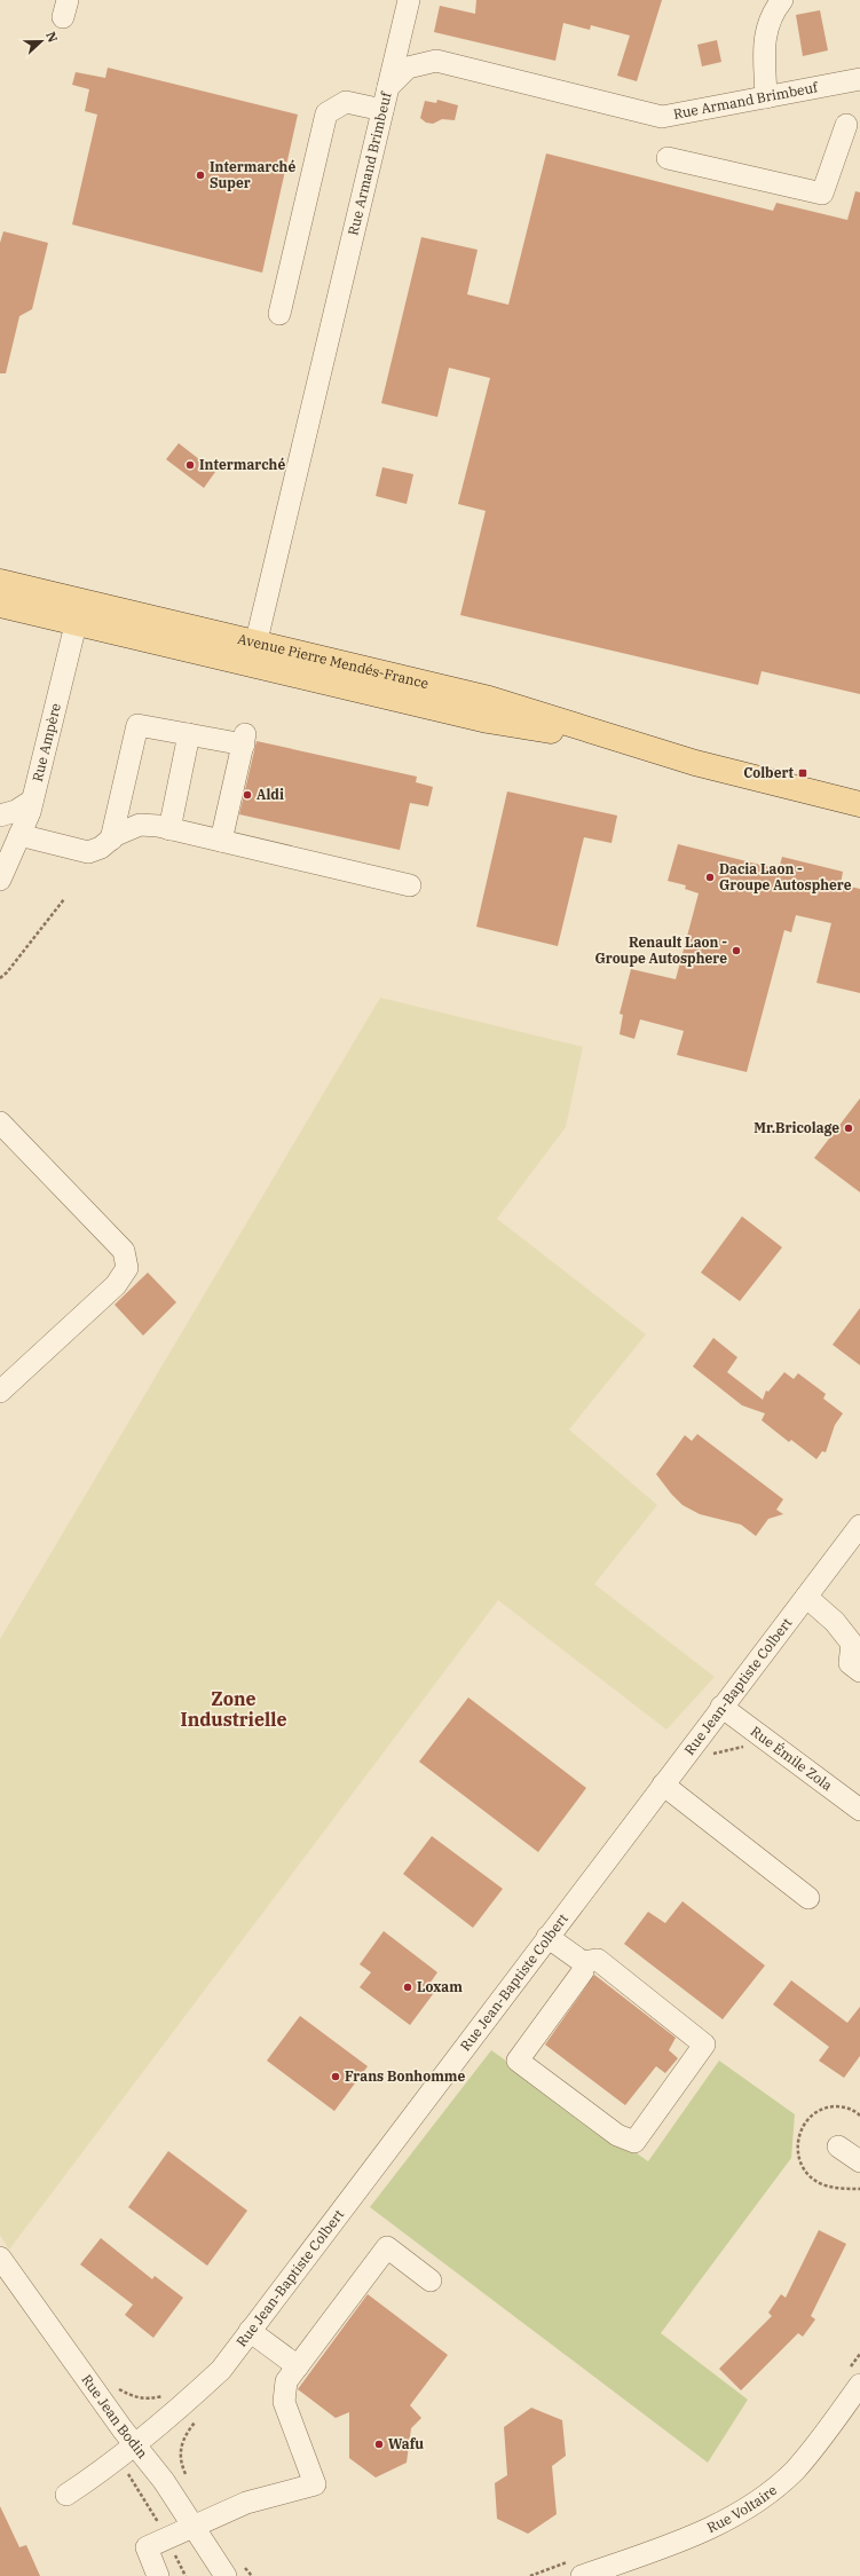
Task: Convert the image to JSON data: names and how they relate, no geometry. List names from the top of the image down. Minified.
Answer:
{"streets":{"main road":["Avenue Pierre Mendés-France"],"street":["Rue Armand Brimbeuf","Rue Ampère","Rue Jean-Baptiste Colbert","Rue Émile Zola","Rue Jean Bodin","Rue Voltaire"]},"crossings":[["Rue Armand Brimbeuf","Avenue Pierre Mendés-France"],["Avenue Pierre Mendés-France","Rue Ampère"],["Rue Jean-Baptiste Colbert","Rue Émile Zola"],["Rue Jean-Baptiste Colbert","Rue Jean Bodin"]],"districts":["Zone Industrielle"],"places":{"other":["Intermarché Super","Intermarché","Aldi","Dacia Laon - Groupe Autosphere","Renault Laon - Groupe Autosphere","Mr.Bricolage","Loxam","Frans Bonhomme","Wafu"],"transit":["Colbert"]},"north":"right"}
